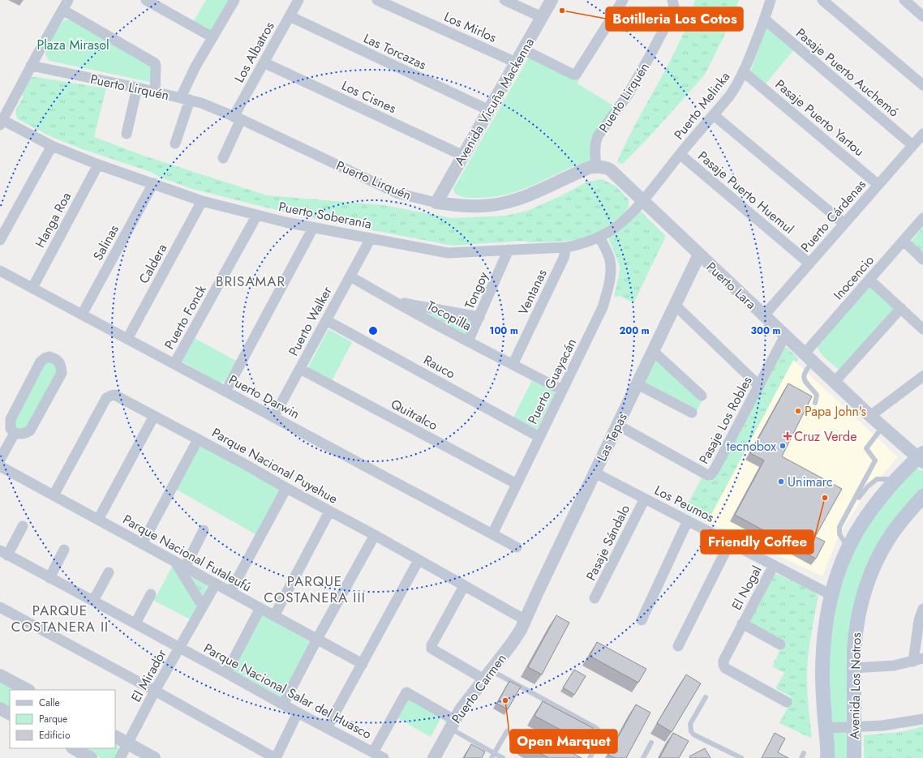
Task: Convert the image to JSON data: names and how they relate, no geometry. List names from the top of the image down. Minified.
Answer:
{"streets":{"main road":["Avenida Los Notros"],"street":["Los Mirlos","Las Torcazas","Los Albatros","Pasaje Puerto Auchemó","Puerto Lirquén","Los Cisnes","Avenida Vicuña Mackenna","Puerto Melinka","Pasaje Puerto Yartou","Pasaje Puerto Huemul","Puerto Soberanía","Puerto Cárdenas","Hanga Roa","Salinas","Caldera","Inocencio","Puerto Lara","Tongoy","Ventanas","Tocopilla","Puerto Fonck","Puerto Walker","Rauco","Puerto Guayacán","Puerto Darwin","Quitralco","Pasaje Los Robles","Las Tepas","Parque Nacional Puyehue","Los Peumos","Pasaje Sándalo","Parque Nacional Futaleufú","El Nogal","El Mirador","Puerto Carmen","Parque Nacional Salar del Huasco"]},"crossings":[["Los Mirlos","Avenida Vicuña Mackenna"],["Las Torcazas","Los Albatros"],["Las Torcazas","Avenida Vicuña Mackenna"],["Los Albatros","Puerto Lirquén"],["Los Albatros","Los Cisnes"],["Pasaje Puerto Auchemó","Puerto Melinka"],["Pasaje Puerto Auchemó","Puerto Cárdenas"],["Puerto Lirquén","Avenida Vicuña Mackenna"],["Puerto Lirquén","Puerto Lara"],["Los Cisnes","Avenida Vicuña Mackenna"],["Puerto Melinka","Pasaje Puerto Yartou"],["Puerto Melinka","Pasaje Puerto Huemul"],["Puerto Melinka","Puerto Soberanía"],["Puerto Melinka","Puerto Lara"],["Pasaje Puerto Yartou","Puerto Cárdenas"],["Pasaje Puerto Huemul","Puerto Cárdenas"],["Puerto Soberanía","Hanga Roa"],["Puerto Soberanía","Salinas"],["Puerto Soberanía","Caldera"],["Puerto Soberanía","Puerto Lara"],["Puerto Soberanía","Tongoy"],["Puerto Soberanía","Ventanas"],["Puerto Soberanía","Puerto Fonck"],["Puerto Soberanía","Puerto Walker"],["Puerto Soberanía","Puerto Guayacán"],["Puerto Cárdenas","Puerto Lara"],["Hanga Roa","Puerto Darwin"],["Salinas","Puerto Darwin"],["Caldera","Puerto Darwin"],["Inocencio","Puerto Lara"],["Puerto Lara","Pasaje Los Robles"],["Puerto Lara","Las Tepas"],["Puerto Lara","Avenida Los Notros"],["Tongoy","Tocopilla"],["Ventanas","Tocopilla"],["Tocopilla","Puerto Walker"],["Tocopilla","Puerto Guayacán"],["Puerto Fonck","Puerto Darwin"],["Puerto Walker","Rauco"],["Puerto Walker","Puerto Darwin"],["Puerto Walker","Quitralco"],["Rauco","Puerto Guayacán"],["Puerto Guayacán","Puerto Darwin"],["Puerto Guayacán","Quitralco"],["Pasaje Los Robles","Las Tepas"],["Las Tepas","Parque Nacional Puyehue"],["Las Tepas","Los Peumos"],["Las Tepas","Puerto Carmen"],["Parque Nacional Puyehue","Parque Nacional Futaleufú"],["Parque Nacional Puyehue","Puerto Carmen"],["Los Peumos","Pasaje Sándalo"],["Los Peumos","El Nogal"],["Los Peumos","Avenida Los Notros"],["Parque Nacional Futaleufú","El Mirador"],["El Mirador","Parque Nacional Salar del Huasco"]],"districts":["BRISAMAR","PARQUE COSTANERA III","PARQUE COSTANERA II"],"parks":["Plaza Mirasol"],"places":{"other":["Botilleria Los Cotos","Papa John's","tecnobox","Unimarc","Friendly Coffee","Open Marquet"],"health":["Cruz Verde"]},"legend":["Calle","Parque","Edificio"],"rings":["100 m","200 m","300 m"]}
